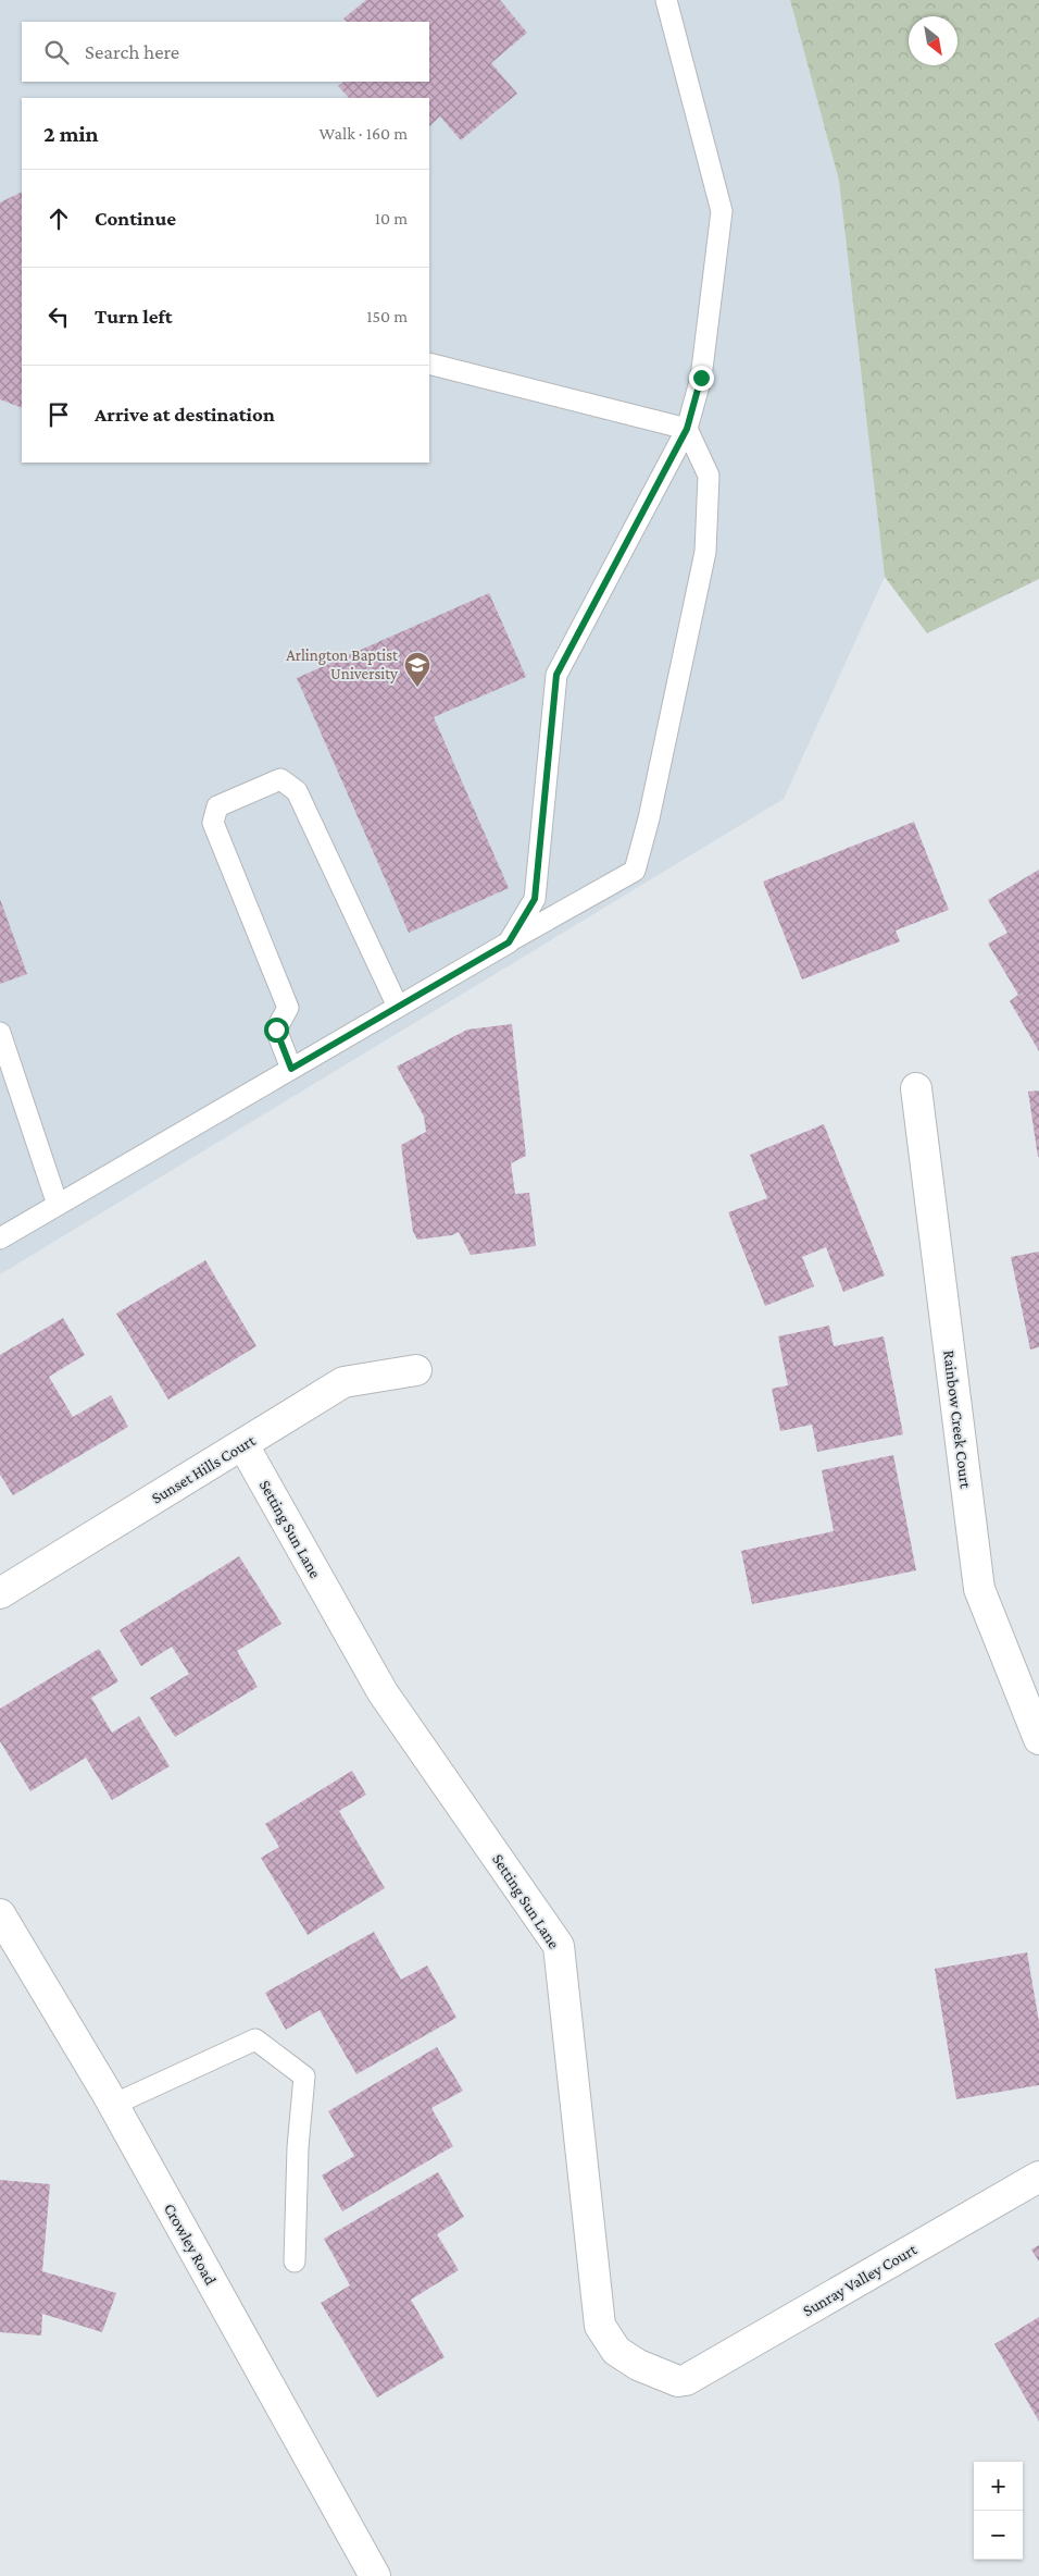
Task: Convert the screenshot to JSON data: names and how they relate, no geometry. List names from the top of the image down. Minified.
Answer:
{"streets":{"street":["Rainbow Creek Court","Sunset Hills Court","Setting Sun Lane","Crowley Road","Sunray Valley Court"]},"crossings":[["Sunset Hills Court","Setting Sun Lane"],["Setting Sun Lane","Sunray Valley Court"]],"places":{"school or university":["Arlington Baptist University"]},"north":"bottom right","page":{"search":"Search here","heading":["2 min","Walk · 160 m"],"list":[["Continue","10 m"],["Turn left","150 m"],"Arrive at destination"],"map_buttons":["+","−"]}}
